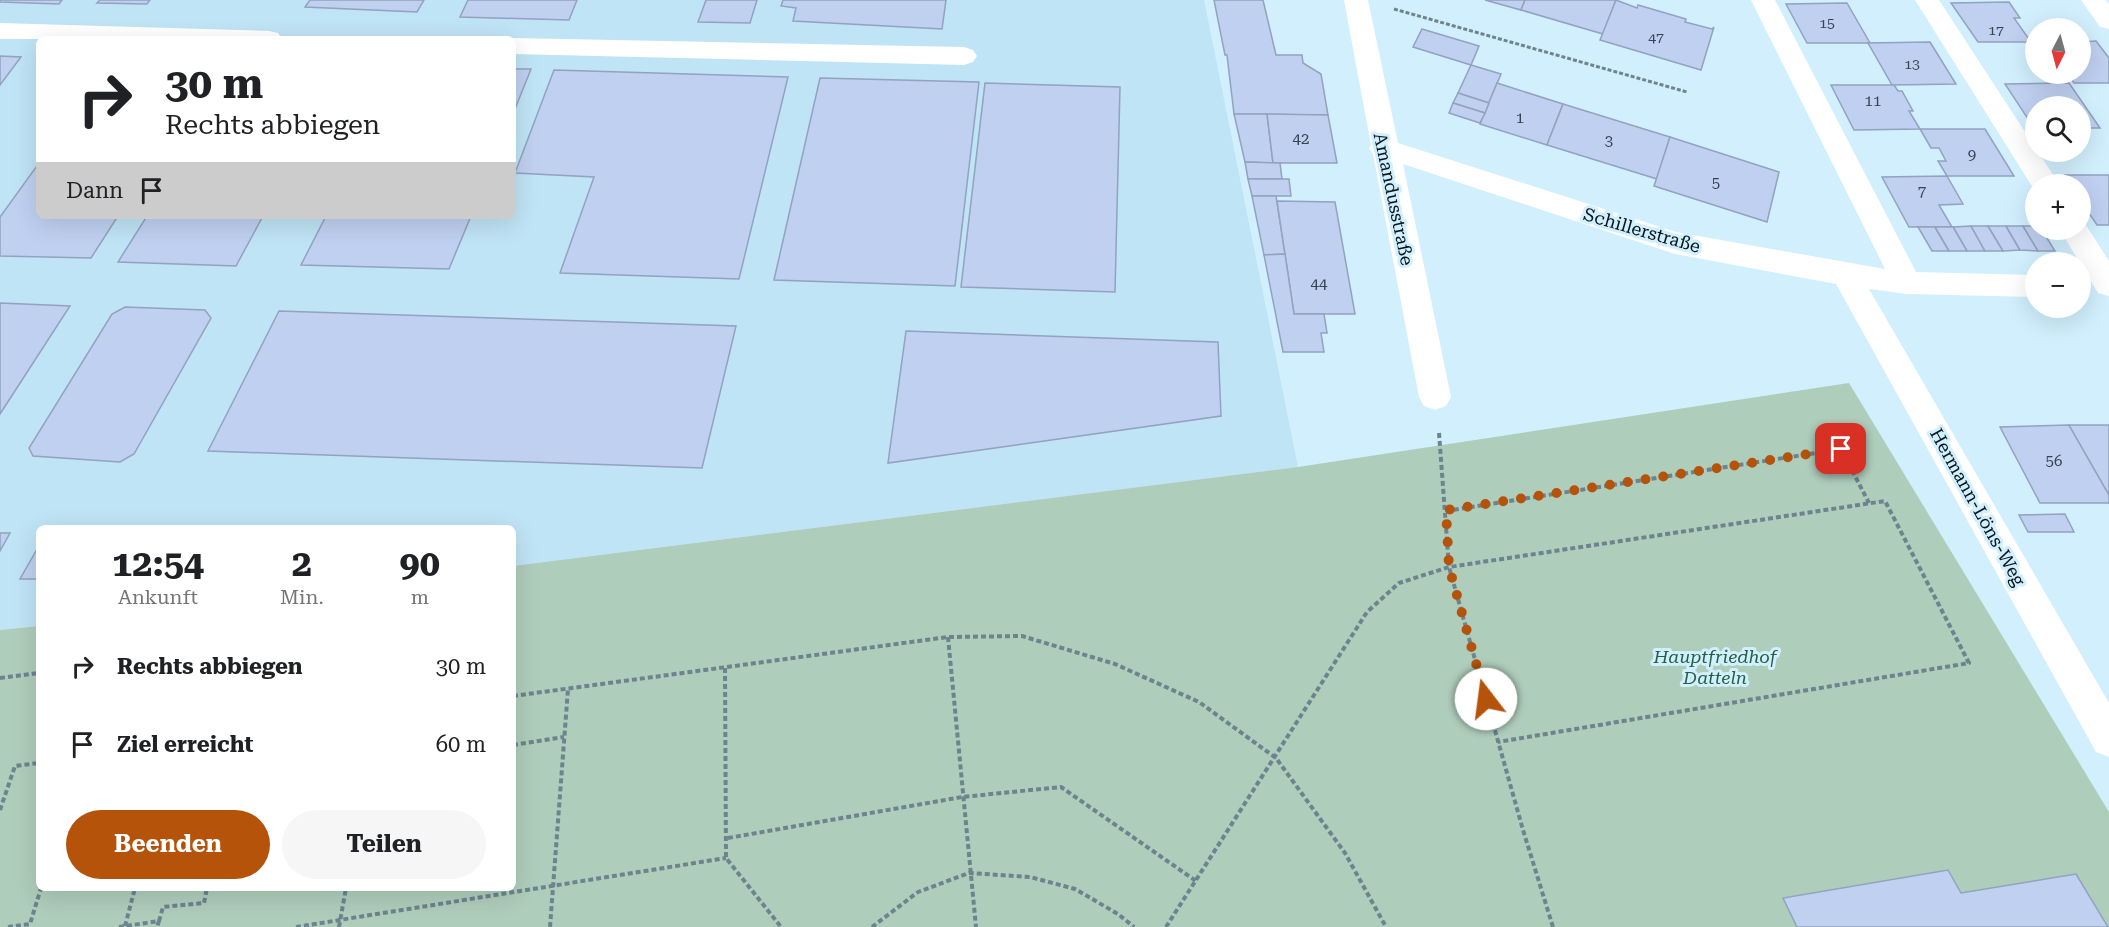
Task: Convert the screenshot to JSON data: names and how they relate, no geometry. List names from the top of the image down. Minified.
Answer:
{"streets":{"street":["Amandusstraße","Schillerstraße","Hermann-Löns-Weg"]},"crossings":[["Amandusstraße","Schillerstraße"],["Schillerstraße","Hermann-Löns-Weg"]],"parks":["Hauptfriedhof Datteln"],"house_numbers":["15","17","47","13","11","1","42","3","9","5","7","44","56"],"north":"bottom","page":{"map_buttons":["+","−"],"turn":["30 m","Rechts abbiegen"],"then":"Dann","eta":["12:54","Ankunft","2","Min.","90","m"],"list":[{"name":"Rechts abbiegen","value":"30 m"},{"name":"Ziel erreicht","value":"60 m"}],"buttons":["Beenden","Teilen"]}}
